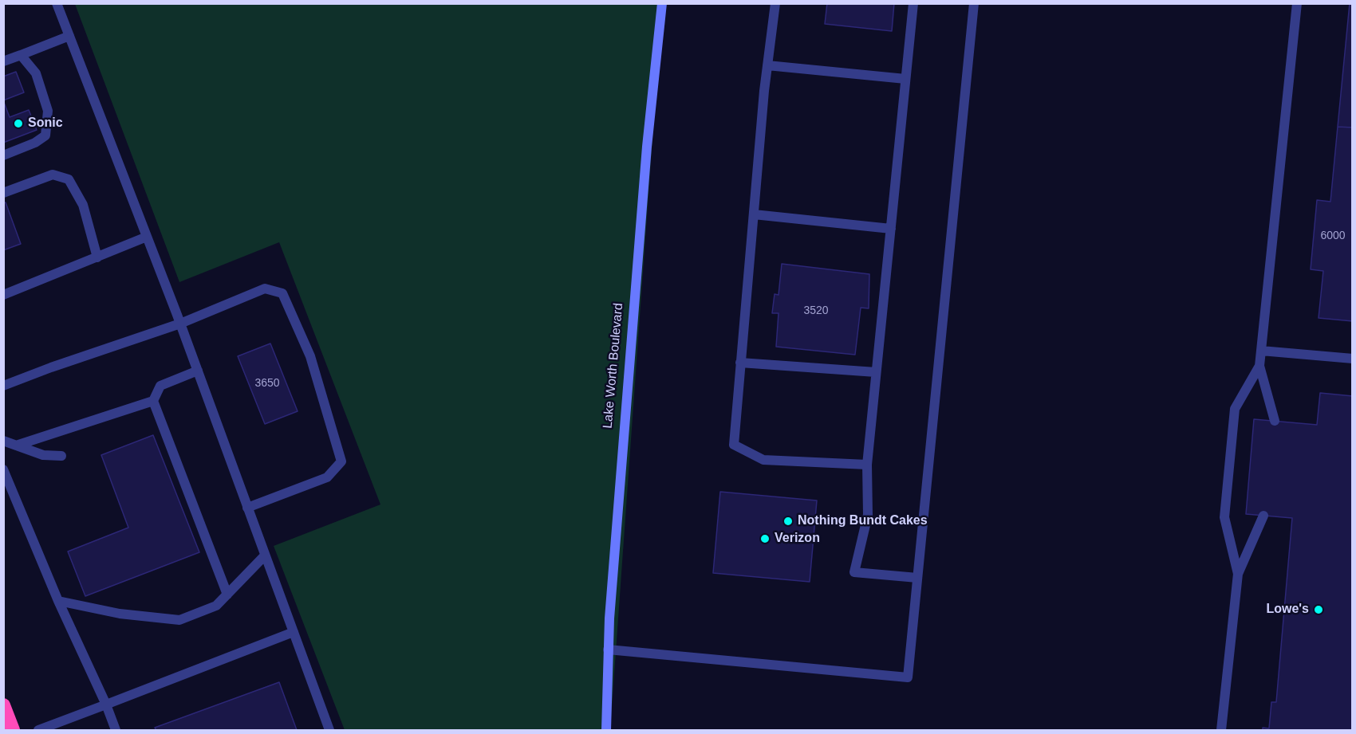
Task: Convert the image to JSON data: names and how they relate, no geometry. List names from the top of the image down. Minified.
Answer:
{"streets":{"main road":["Lake Worth Boulevard"]},"places":["Sonic","Nothing Bundt Cakes","Verizon","Lowe's"],"house_numbers":["6000","3520","3650"]}
